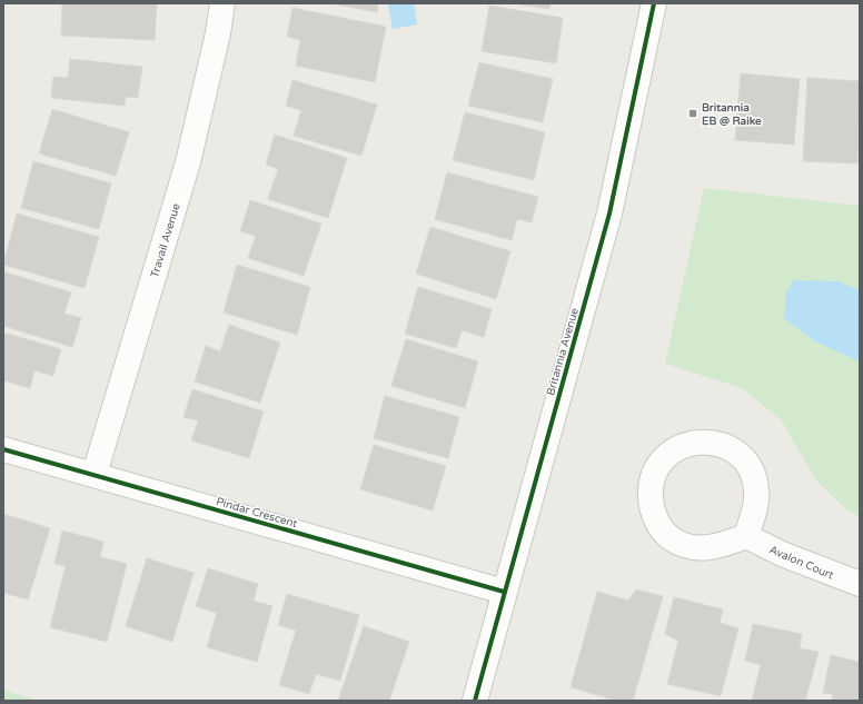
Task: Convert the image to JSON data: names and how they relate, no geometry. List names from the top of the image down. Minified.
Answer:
{"streets":{"street":["Travail Avenue","Britannia Avenue","Pindar Crescent","Avalon Court"]},"crossings":[["Travail Avenue","Pindar Crescent"],["Britannia Avenue","Pindar Crescent"]],"places":{"transit":["Britannia EB @ Raike"]}}
